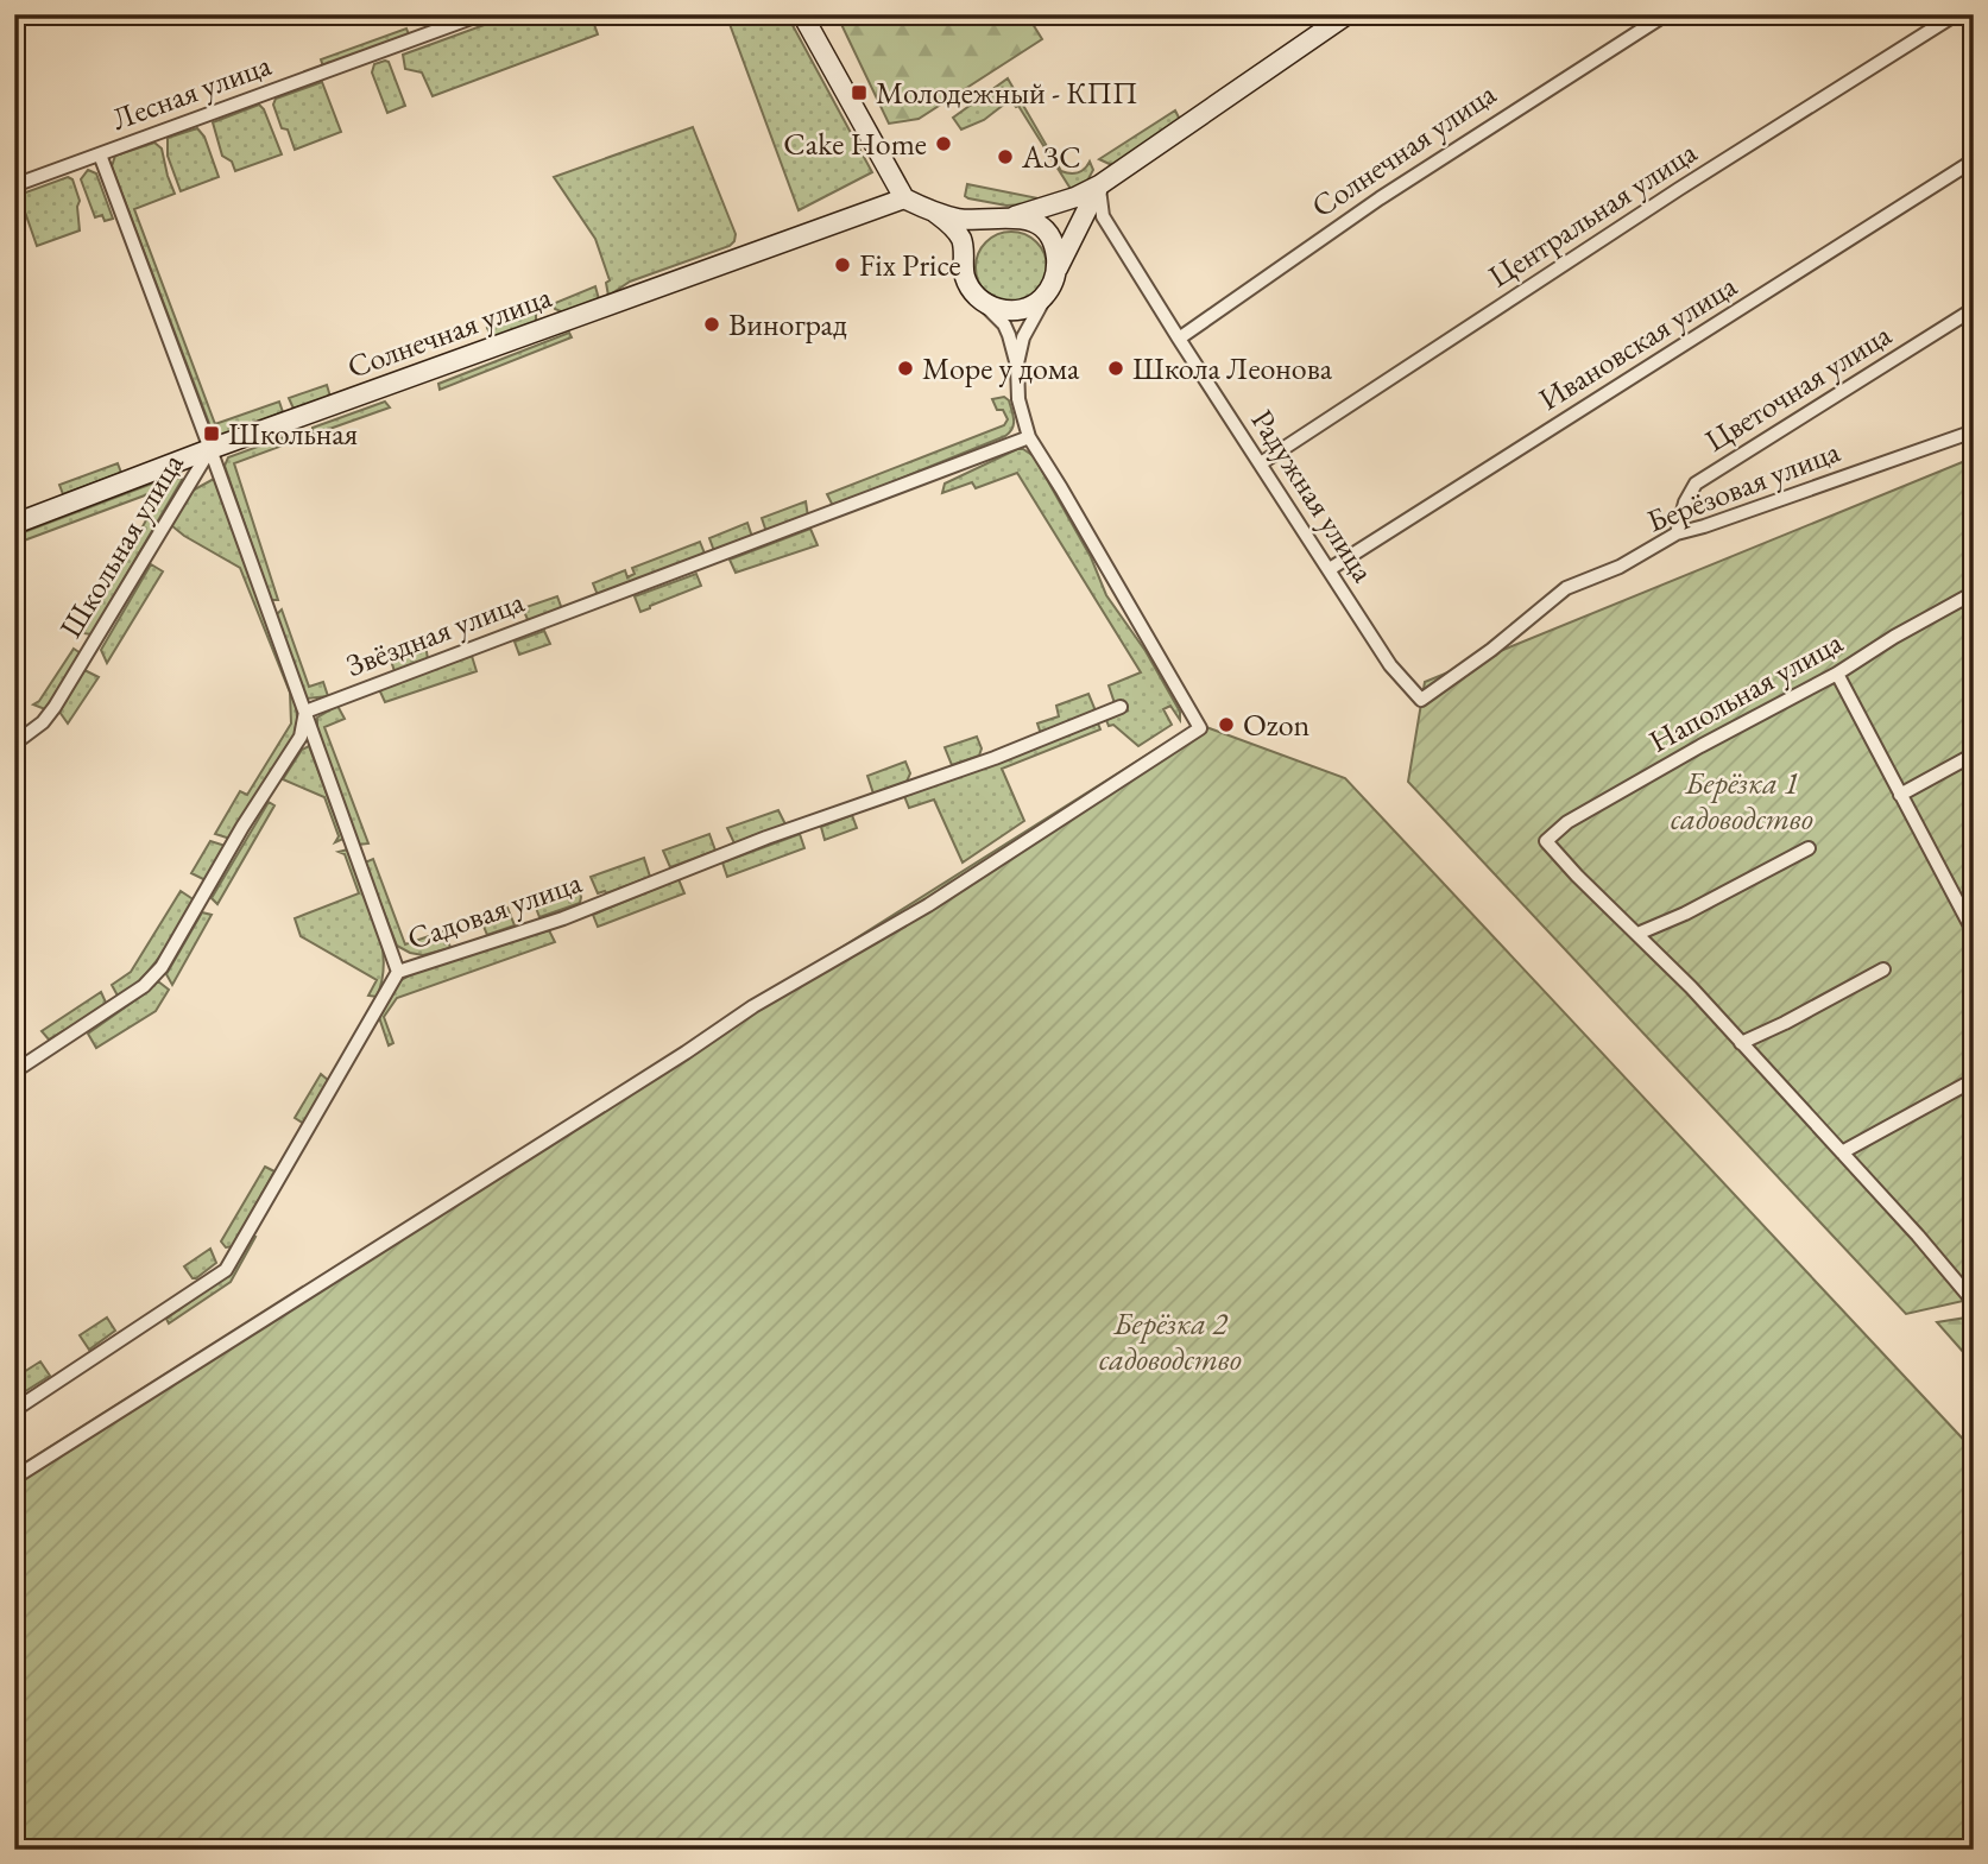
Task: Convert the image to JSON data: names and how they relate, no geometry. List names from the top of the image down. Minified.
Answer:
{"streets":{"street":["Лесная улица","Солнечная улица","Центральная улица","Ивановская улица","Цветочная улица","Берёзовая улица","Радужная улица","Школьная улица","Звёздная улица","Напольная улица","Садовая улица"]},"crossings":[["Солнечная улица","Радужная улица"],["Солнечная улица","Школьная улица"],["Центральная улица","Радужная улица"],["Ивановская улица","Радужная улица"],["Цветочная улица","Берёзовая улица"],["Берёзовая улица","Радужная улица"]],"parks":["Берёзка 1 садоводство","Берёзка 2 садоводство"],"places":{"transit":["Молодежный - КПП","Школьная"],"other":["Cake Home","АЗС","Fix Price","Виноград","Море у дома","Школа Леонова","Ozon"]}}
